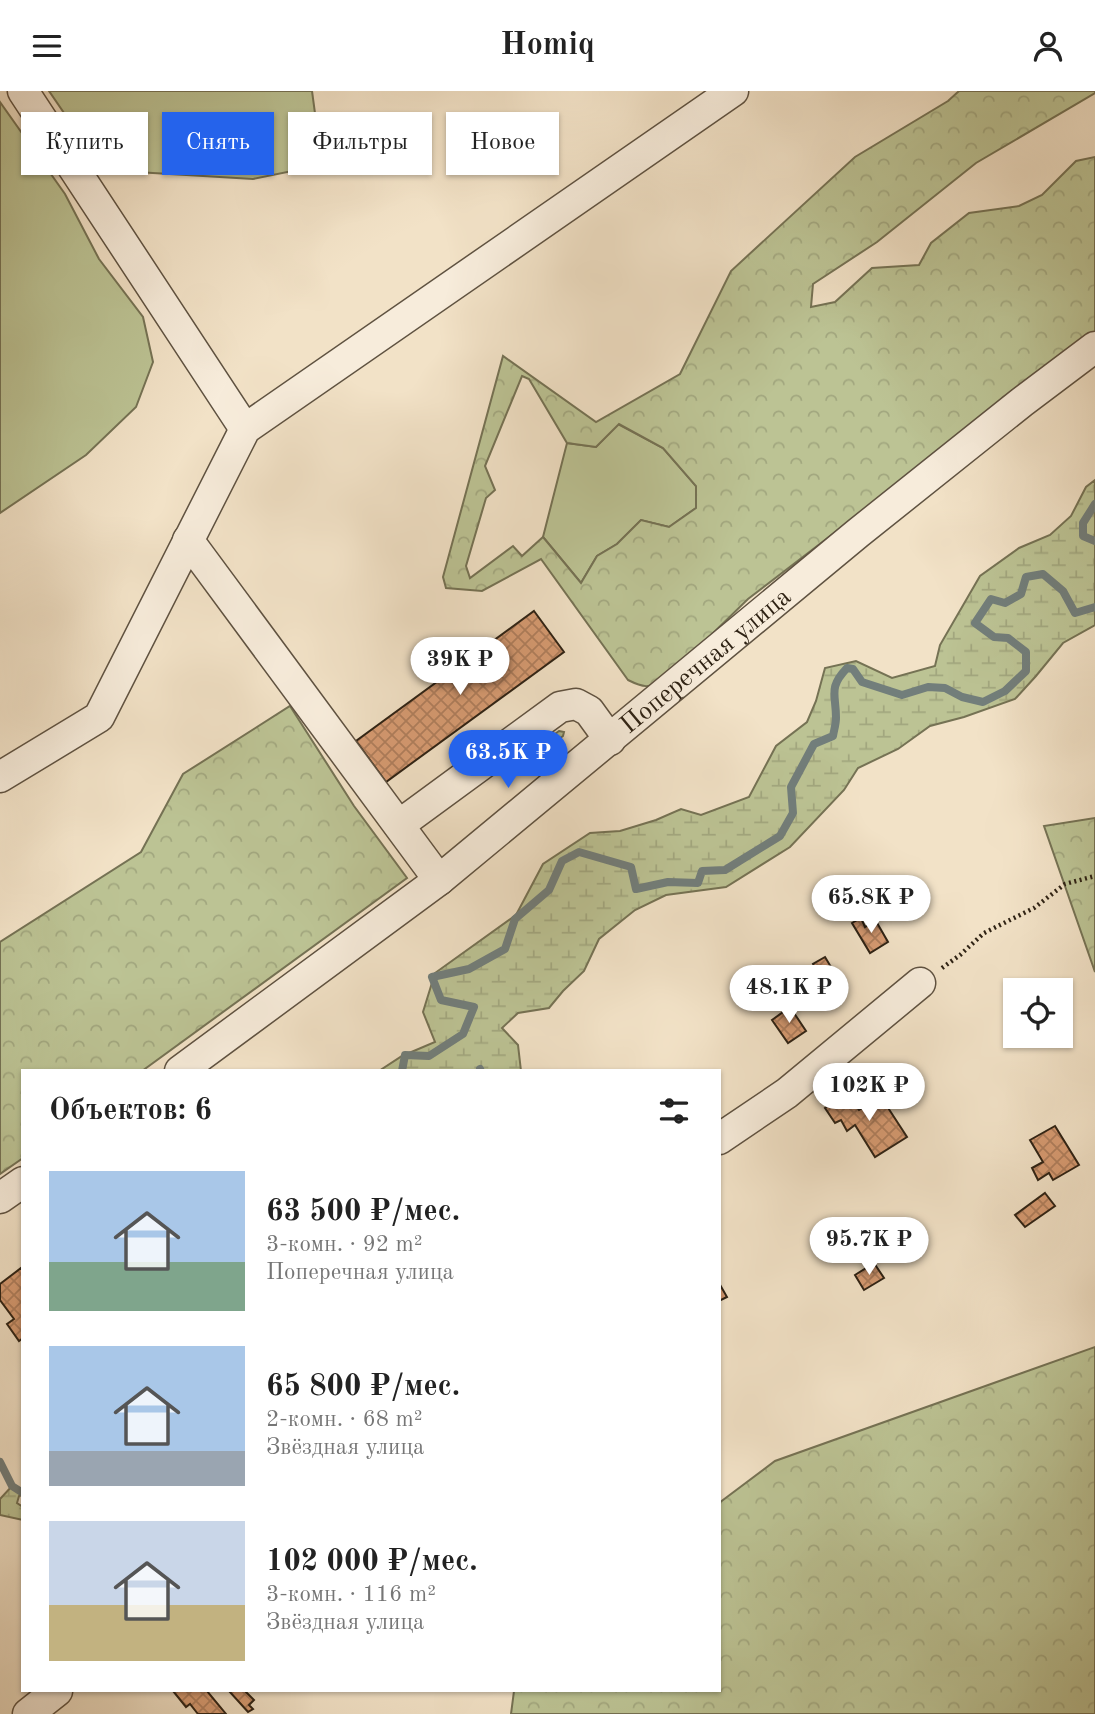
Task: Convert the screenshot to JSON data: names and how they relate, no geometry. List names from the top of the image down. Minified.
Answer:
{"streets":{"street":["Поперечная улица"]},"page":{"header":"Homiq","chip":["Купить","Снять","Фильтры","Новое"],"price":["39K ₽","63.5K ₽","65.8K ₽","48.1K ₽","102K ₽","95.7K ₽"],"heading":"Объектов: 6","list":[{"name":"63 500 ₽/мес.","note":"3-комн. · 92 m² · Поперечная улица"},{"name":"65 800 ₽/мес.","note":"2-комн. · 68 m² · Звёздная улица"},{"name":"102 000 ₽/мес.","note":"3-комн. · 116 m² · Звёздная улица"}]}}
